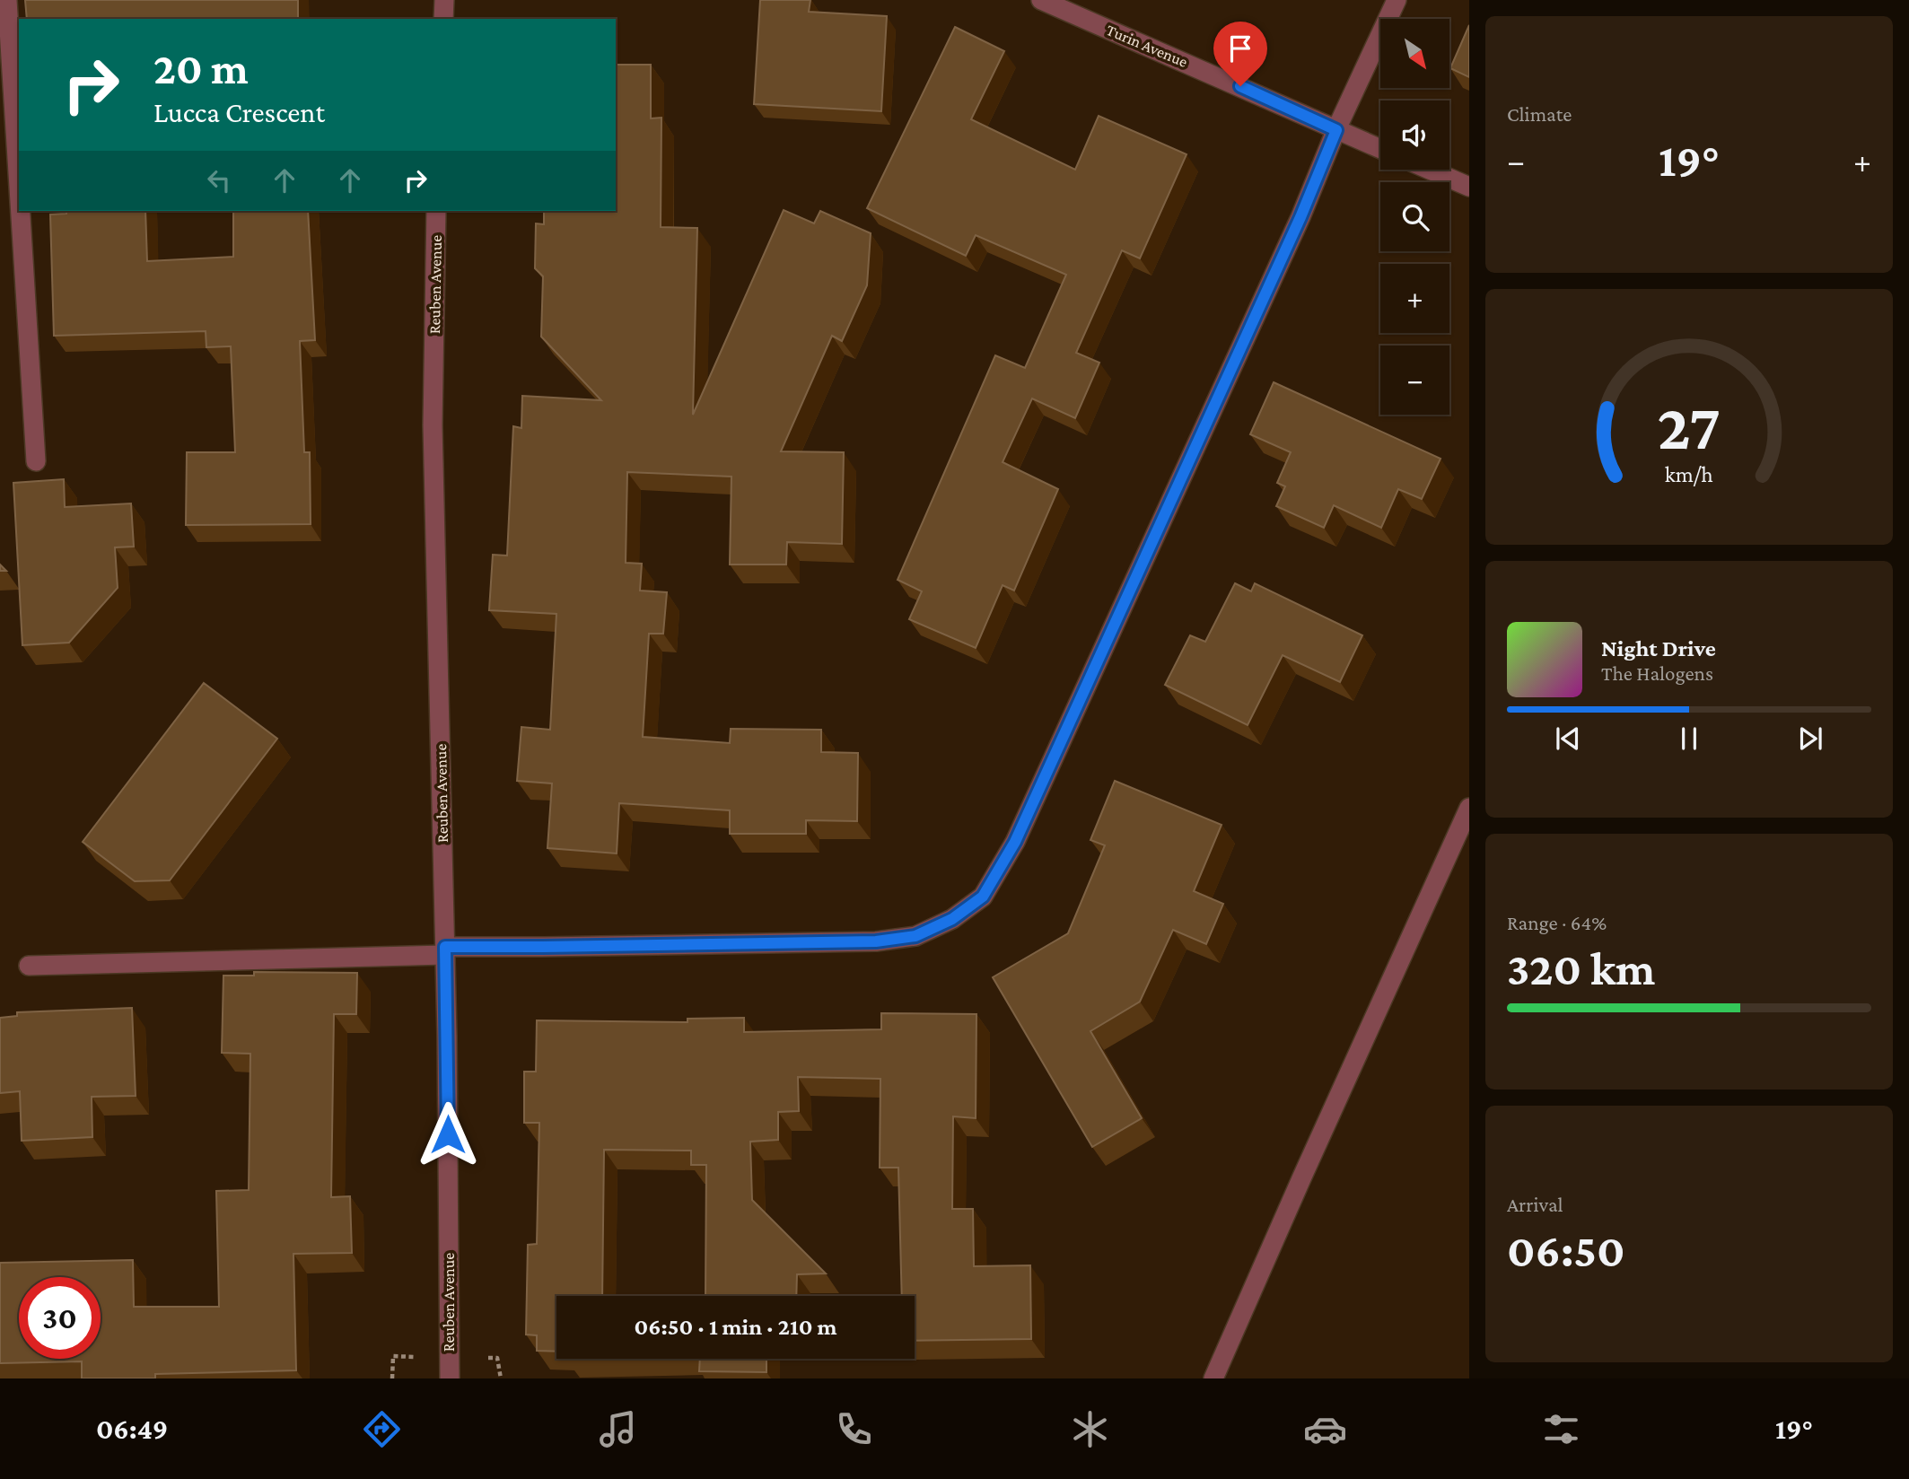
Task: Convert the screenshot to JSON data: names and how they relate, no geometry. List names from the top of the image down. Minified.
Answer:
{"streets":{"street":["Turin Avenue","Reuben Avenue"]},"north":"bottom right","page":{"tile":["Climate",["Range · 64%","320 km"],["Arrival","06:50"]],"map_buttons":["+","−"],"turn":["20 m","Lucca Crescent"],"heat":["−","19°","+"],"song":["Night Drive","The Halogens"],"limit":"30","trip":"06:50 · 1 min · 210 m","tabs":["06:49","19°"],"gauge":["27","km/h"]}}
